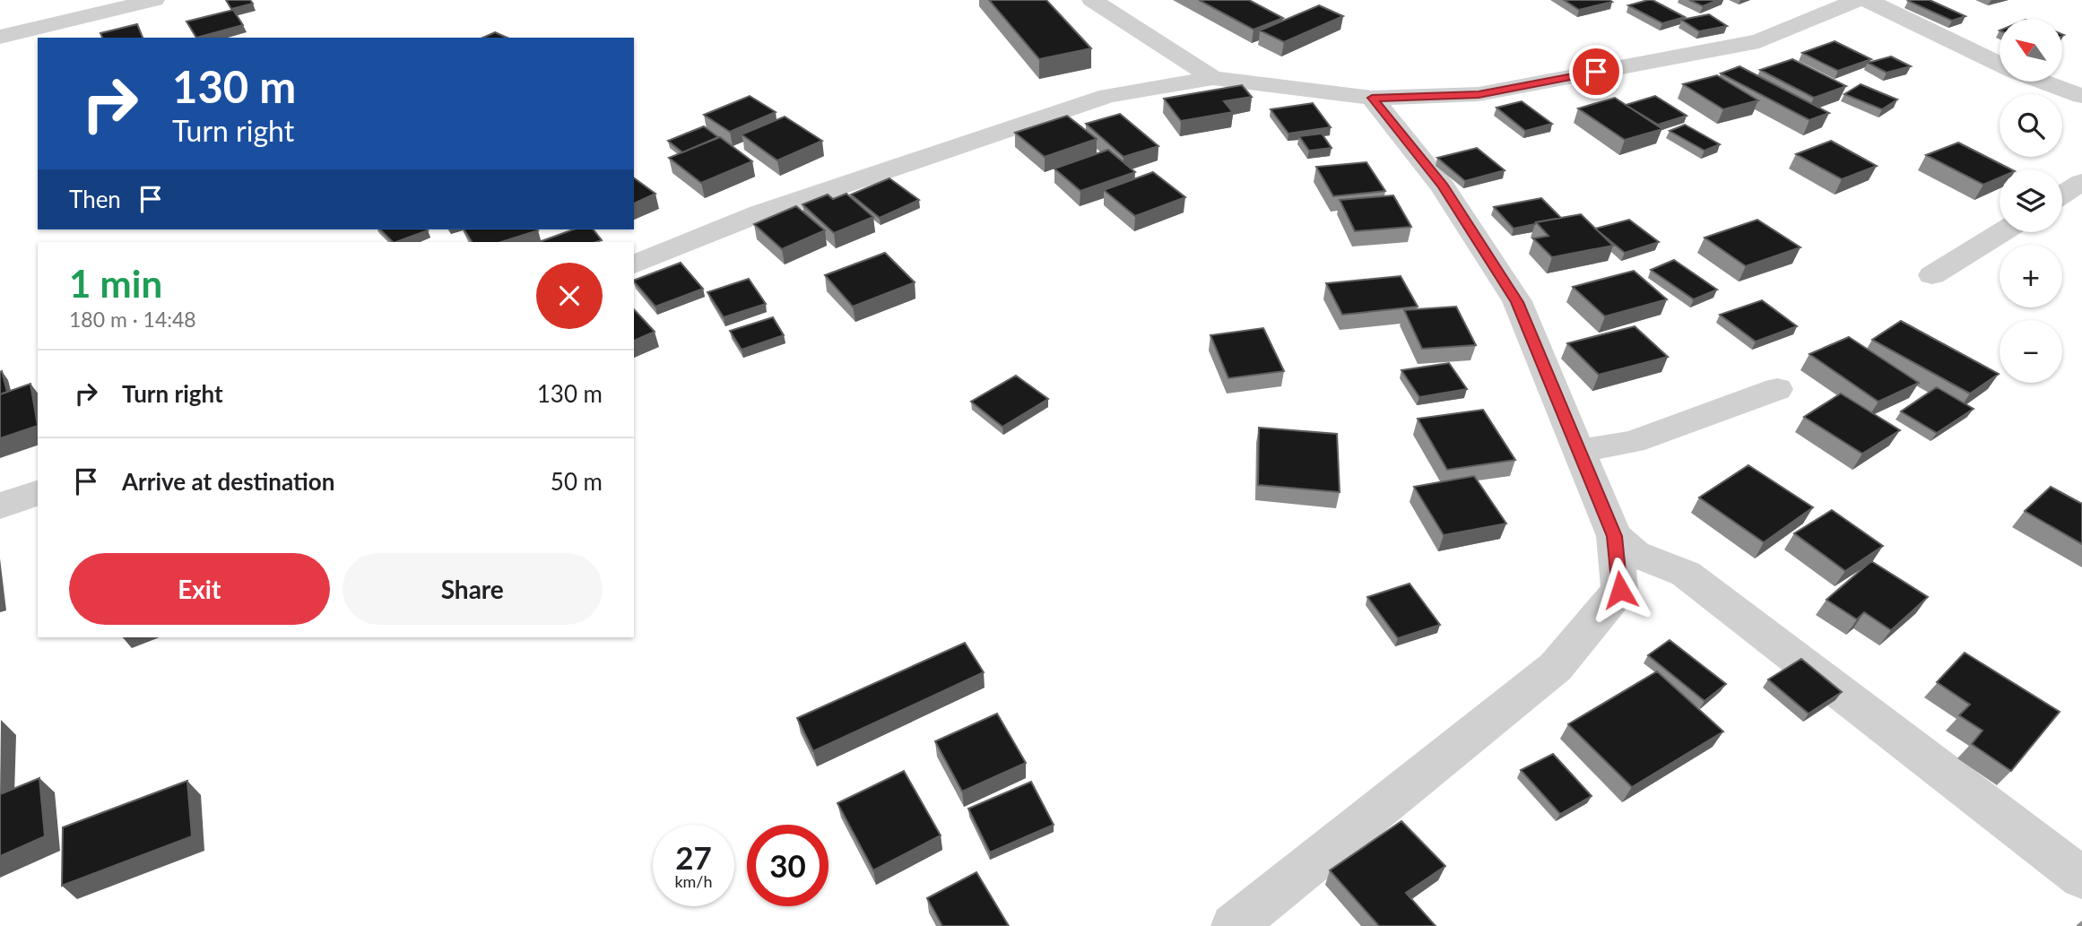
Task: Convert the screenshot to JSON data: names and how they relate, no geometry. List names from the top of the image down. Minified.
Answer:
{"north":"top left","page":{"map_buttons":["+","−"],"turn":["130 m","Turn right"],"then":"Then","heading":["1 min","180 m · 14:48"],"list":[{"name":"Turn right","value":"130 m"},{"name":"Arrive at destination","value":"50 m"}],"buttons":["Exit","Share"],"speed":"27 km/h","limit":"30"}}
